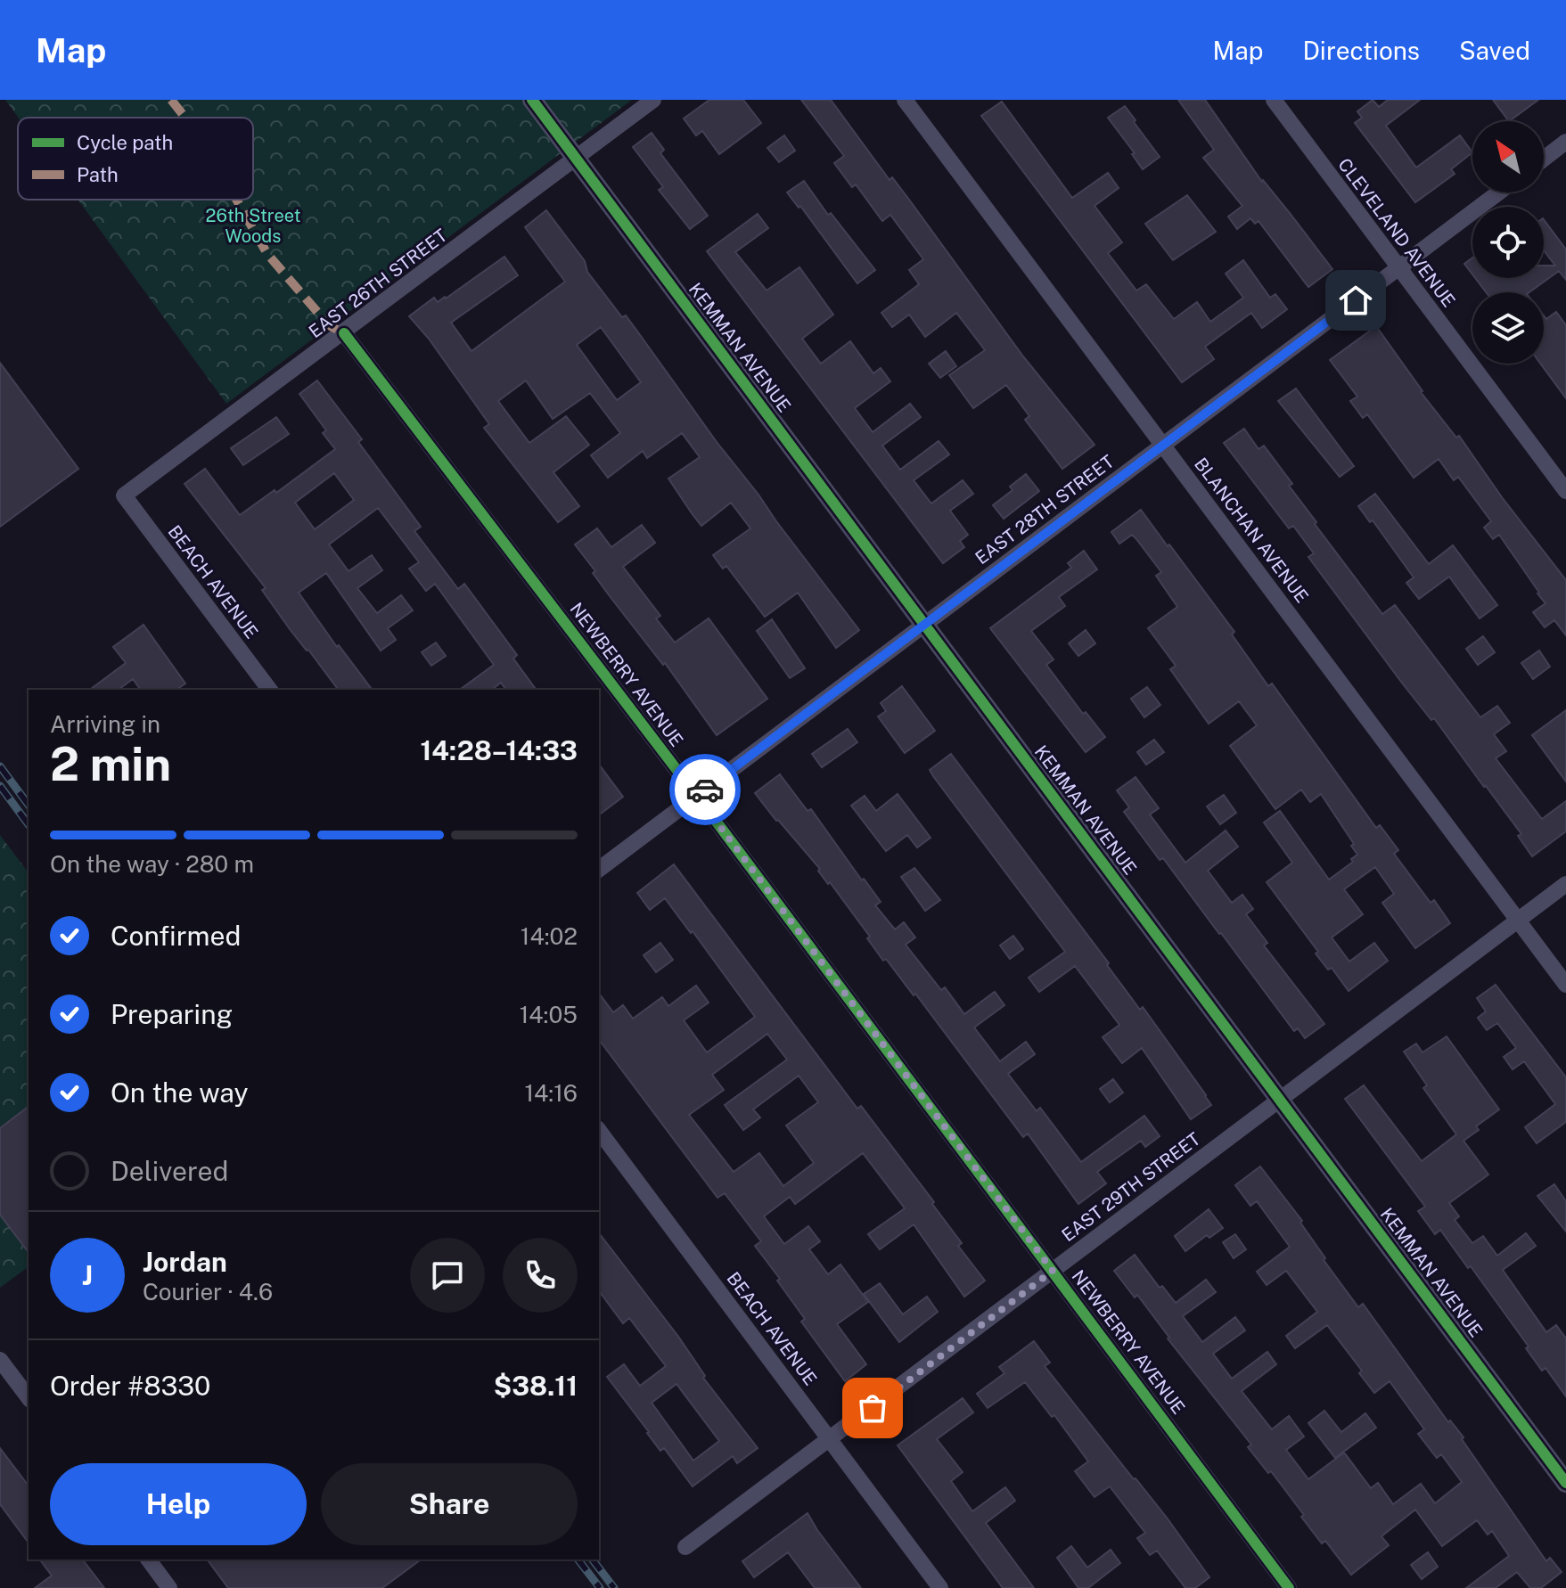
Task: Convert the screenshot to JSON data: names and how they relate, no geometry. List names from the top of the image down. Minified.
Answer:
{"streets":{"street":["CLEVELAND AVENUE","EAST 26TH STREET","KEMMAN AVENUE","EAST 28TH STREET","BLANCHAN AVENUE","BEACH AVENUE","NEWBERRY AVENUE","EAST 29TH STREET"]},"crossings":[["CLEVELAND AVENUE","EAST 28TH STREET"],["EAST 26TH STREET","KEMMAN AVENUE"],["EAST 26TH STREET","BEACH AVENUE"],["EAST 26TH STREET","NEWBERRY AVENUE"],["KEMMAN AVENUE","EAST 28TH STREET"],["KEMMAN AVENUE","EAST 29TH STREET"],["EAST 28TH STREET","BLANCHAN AVENUE"],["EAST 28TH STREET","NEWBERRY AVENUE"],["BLANCHAN AVENUE","EAST 29TH STREET"],["BEACH AVENUE","EAST 29TH STREET"],["NEWBERRY AVENUE","EAST 29TH STREET"]],"parks":["26th Street Woods"],"legend":["Cycle path","Path"],"north":"top left","page":{"header":"Map","nav":["Map","Directions","Saved"],"heading":["2 min","Arriving in","14:28–14:33"],"panel":["Jordan","Courier · 4.6","Order #8330","$38.11"],"bar":"On the way · 280 m","list":[["Confirmed","14:02"],["Preparing","14:05"],["On the way","14:16"],"Delivered"],"round":"J","buttons":["Help","Share"]}}
